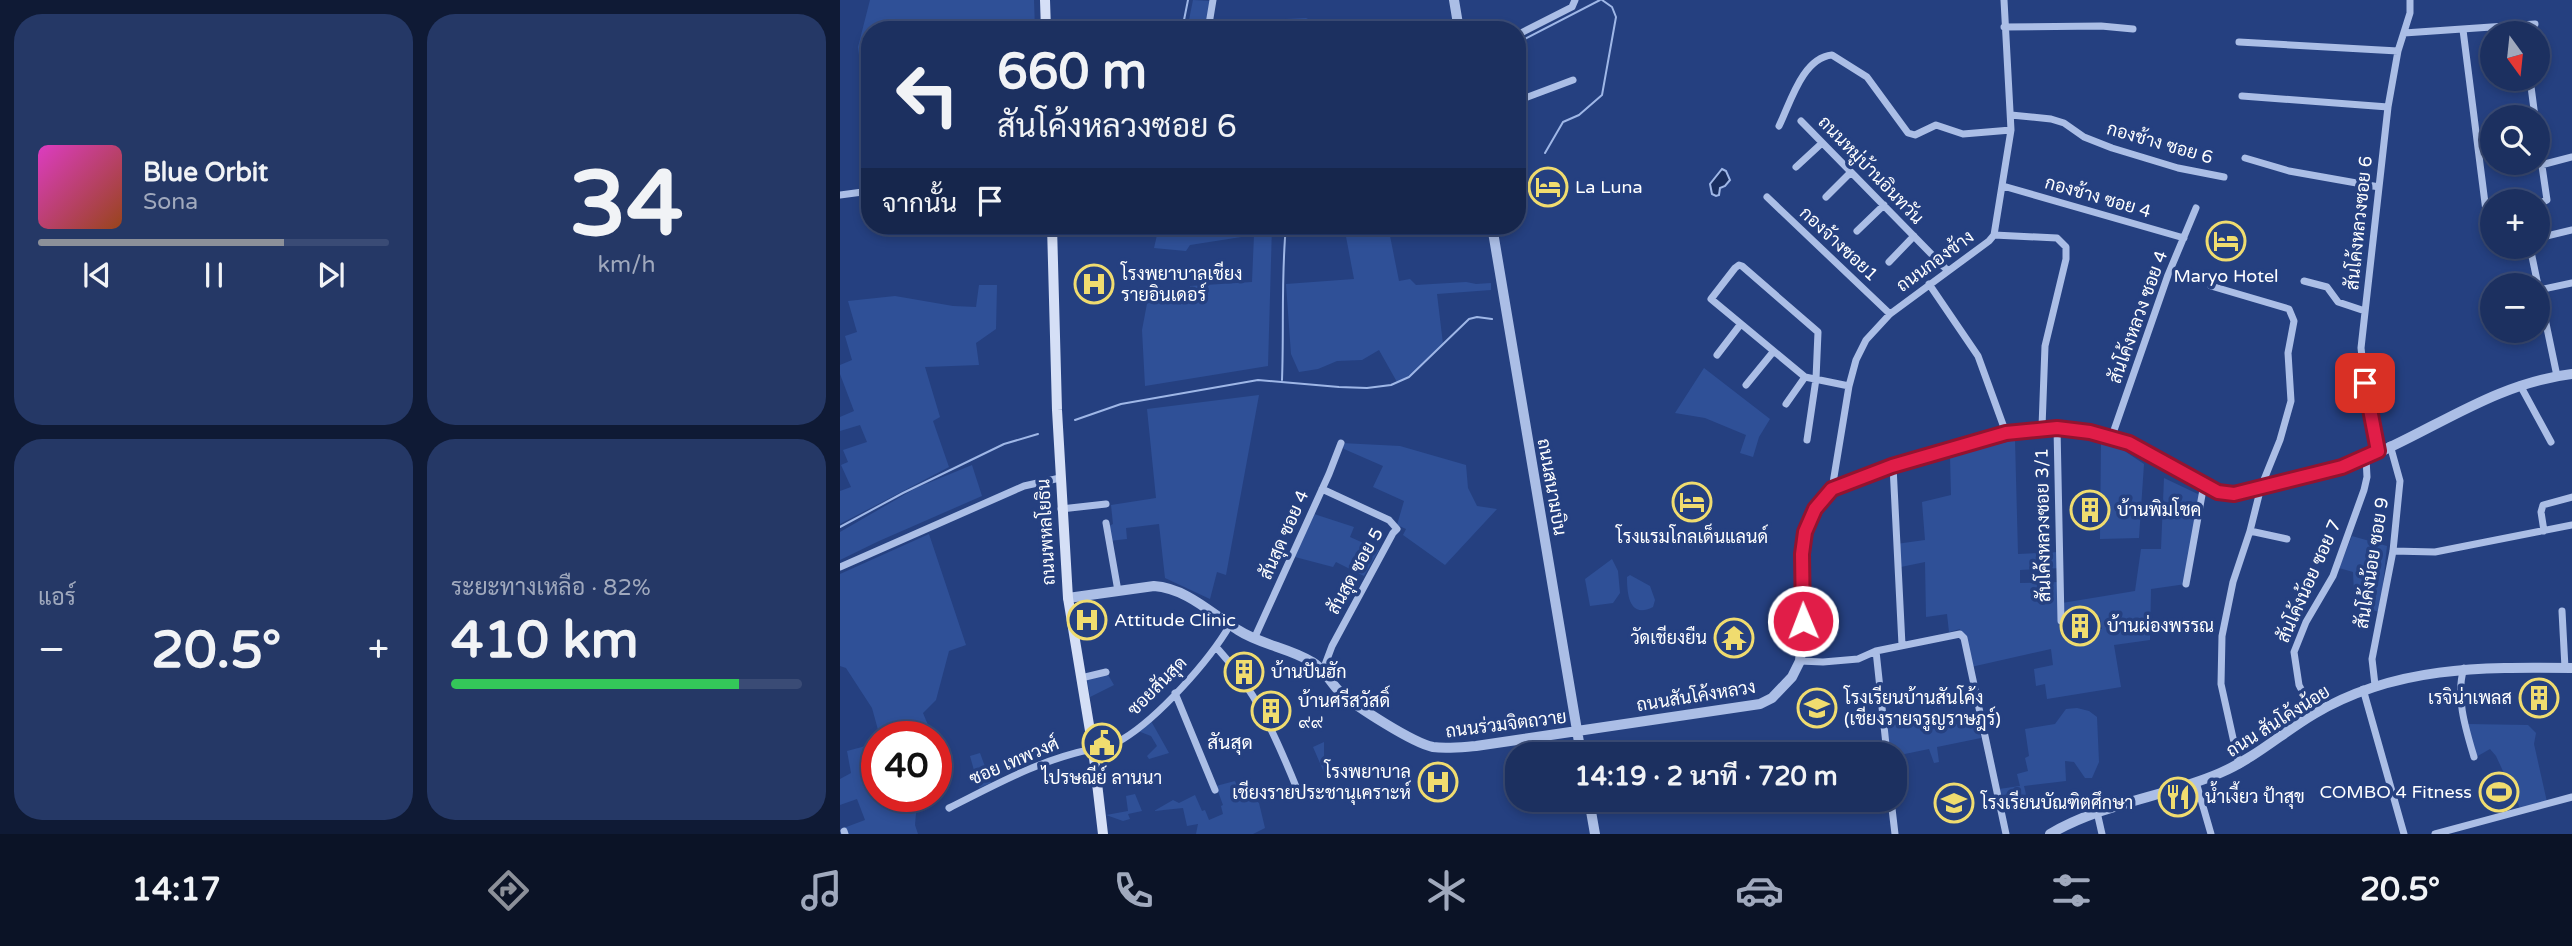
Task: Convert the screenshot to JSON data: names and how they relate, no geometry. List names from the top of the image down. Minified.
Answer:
{"streets":{"main road":["ถนนพหลโยธิน"],"street":["กองช้าง ซอย 6","ถนนหมู่บ้านอินทวัน","กองช้าง ซอย 4","สันโค้งหลวงซอย 6","กองจ้างซอย1","ถนนกองช้าง","สันโค้งหลวง ซอย 4","ถนนสนามบิน","สันโค้งหลวงซอย 3/1","สันสุด ซอย 4","สันโค้งน้อย ซอย 9","สันสุด ซอย 5","สันโค้งน้อย ซอย 7","ซอยสันสุด","ถนนสันโค้งหลวง","ถนน สันโค้งน้อย","ถนนร่วมจิตถวาย","ซอย เทพวงศ์"]},"crossings":[["กองช้าง ซอย 6","ถนนกองช้าง"],["ถนนหมู่บ้านอินทวัน","ถนนกองช้าง"],["กองช้าง ซอย 4","ถนนกองช้าง"],["กองช้าง ซอย 4","สันโค้งหลวง ซอย 4"],["กองจ้างซอย1","ถนนกองช้าง"],["ถนนกองช้าง","ถนนสันโค้งหลวง"],["ถนนสนามบิน","ถนนสันโค้งหลวง"],["ถนนสนามบิน","ถนนร่วมจิตถวาย"],["ถนนพหลโยธิน","ซอยสันสุด"],["ถนนพหลโยธิน","ถนนร่วมจิตถวาย"],["ถนนพหลโยธิน","ซอย เทพวงศ์"],["สันสุด ซอย 4","สันสุด ซอย 5"],["สันสุด ซอย 4","ถนนร่วมจิตถวาย"],["สันโค้งน้อย ซอย 9","ถนน สันโค้งน้อย"],["สันสุด ซอย 5","ถนนร่วมจิตถวาย"],["สันโค้งน้อย ซอย 7","ถนน สันโค้งน้อย"],["ซอยสันสุด","ถนนร่วมจิตถวาย"],["ซอยสันสุด","ซอย เทพวงศ์"],["ถนนสันโค้งหลวง","ถนนร่วมจิตถวาย"]],"districts":["สันสุด"],"places":{"hotel":["La Luna","Maryo Hotel","โรงแรมโกลเด็นแลนด์"],"hospital":["โรงพยาบาลเชียง รายอินเดอร์","Attitude Clinic","โรงพยาบาล เชียงรายประชานุเคราะห์"],"building":["บ้านพิมโชค","บ้านผ่องพรรณ","บ้านปันฮัก","เรจิน่าเพลส","บ้านศรีสวัสดิ์ ๙๙"],"temple":["วัดเชียงยืน"],"school or university":["โรงเรียนบ้านสันโค้ง (เชียงรายจรูญราษฎร์)","โรงเรียนบัณฑิตศึกษา"],"public building":["ไปรษณีย์ ลานนา"],"sports":["COMBO 4 Fitness"],"restaurant":["น้ำเงี้ยว ป้าสุข"]},"north":"bottom","page":{"tile":[["34","km/h"],"แอร์",["ระยะทางเหลือ · 82%","410 km"]],"map_buttons":["+","−"],"turn":["660 m","สันโค้งหลวงซอย 6"],"song":["Blue Orbit","Sona"],"then":"จากนั้น","heat":["−","20.5°","+"],"limit":"40","trip":"14:19 · 2 นาที · 720 m","tabs":["14:17","20.5°"]}}
